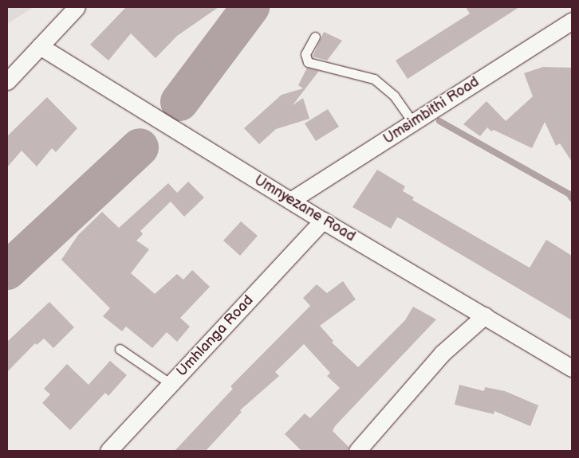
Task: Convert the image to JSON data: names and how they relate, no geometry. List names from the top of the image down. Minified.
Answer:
{"streets":{"street":["Umsimbithi Road","Umnyezane Road","Umhlanga Road"]},"crossings":[["Umsimbithi Road","Umnyezane Road"],["Umnyezane Road","Umhlanga Road"]]}
